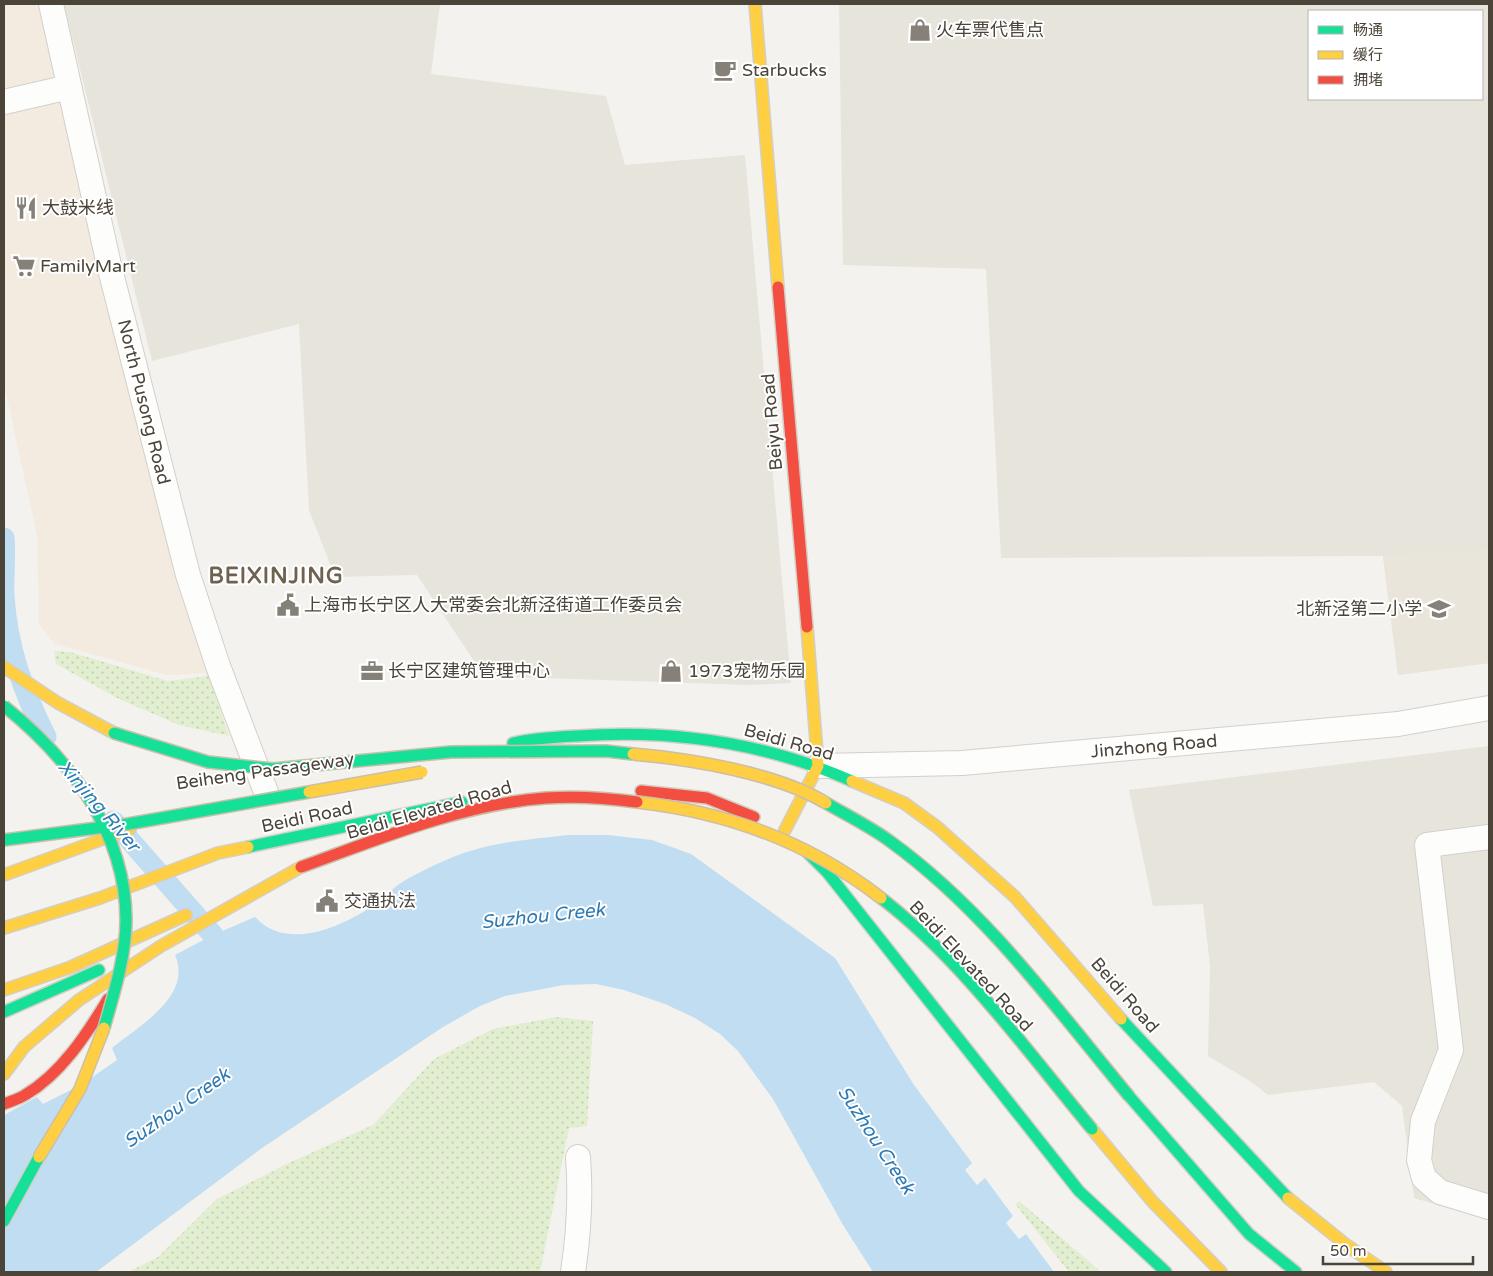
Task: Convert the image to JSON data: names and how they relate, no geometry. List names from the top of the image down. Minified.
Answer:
{"streets":{"main road":["Beiyu Road","Beidi Road","Beiheng Passageway","Beidi Elevated Road"],"street":["North Pusong Road","Jinzhong Road"]},"crossings":[["North Pusong Road","Beidi Road"],["Beiyu Road","Beidi Road"],["Beiyu Road","Jinzhong Road"],["Beidi Road","Jinzhong Road"],["Beiheng Passageway","Beidi Elevated Road"]],"districts":["BEIXINJING"],"water":["Xinjing River","Suzhou Creek"],"places":{"shop":["火车票代售点","1973宠物乐园"],"cafe":["Starbucks"],"restaurant":["大鼓米线"],"supermarket":["FamilyMart"],"public building":["上海市长宁区人大常委会北新泾街道工作委员会","交通执法"],"school or university":["北新泾第二小学"],"office":["长宁区建筑管理中心"]},"legend":["畅通","缓行","拥堵"],"scale_bar":"50 m"}
